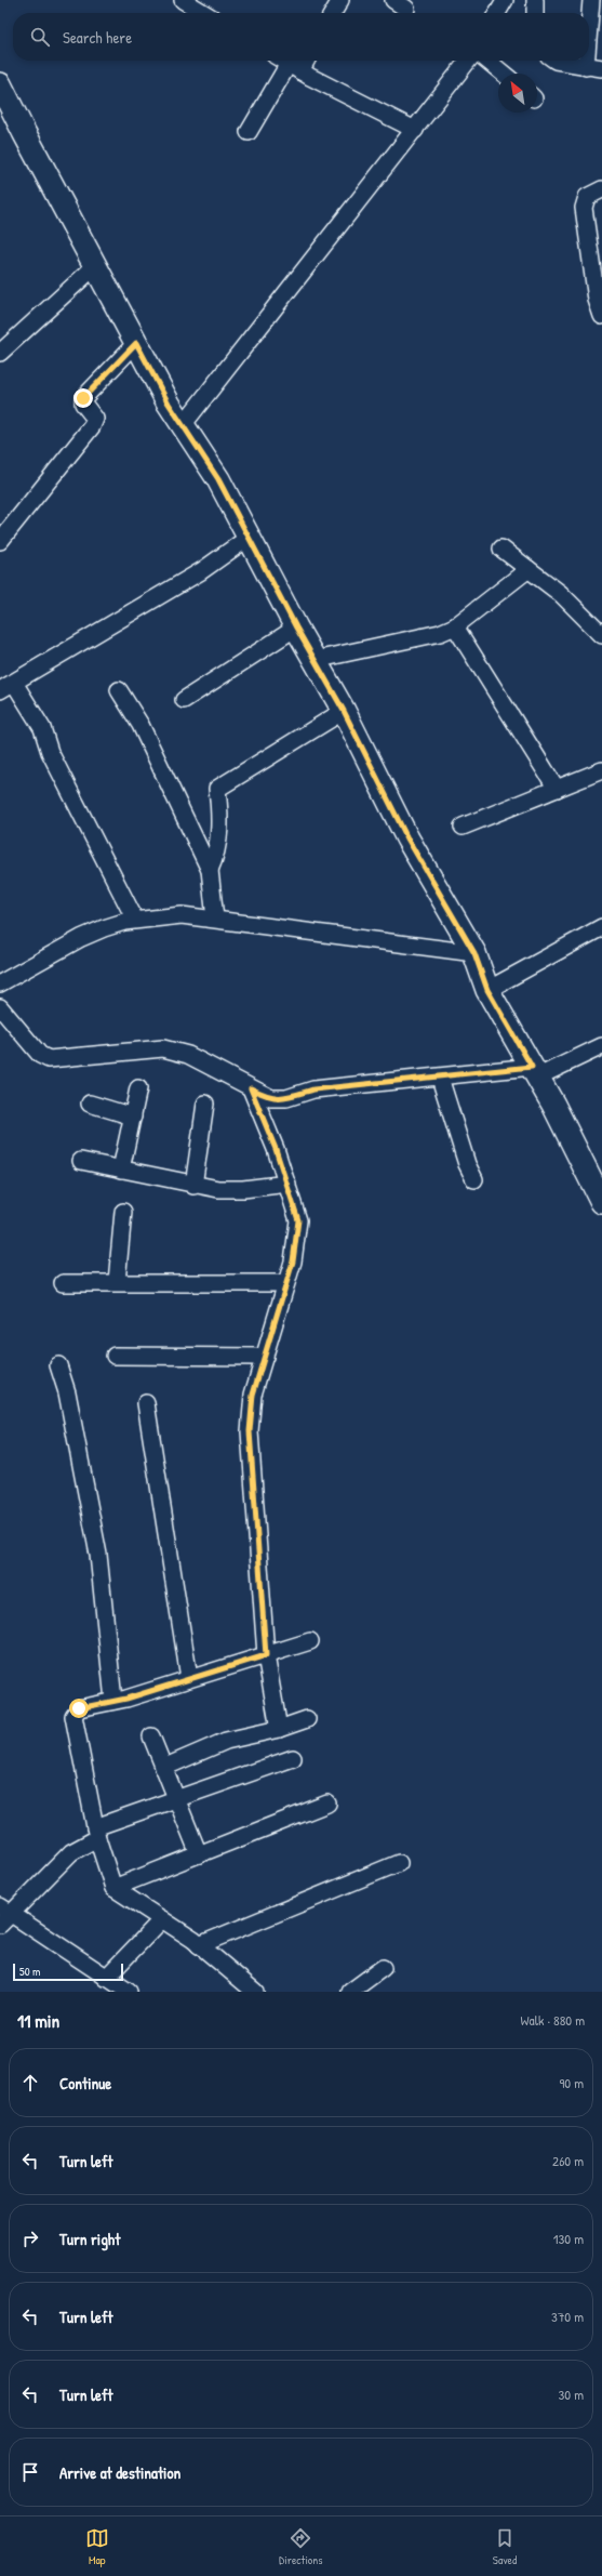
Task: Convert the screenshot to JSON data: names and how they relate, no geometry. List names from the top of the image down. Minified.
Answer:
{"scale_bar":"50 m","north":"top left","page":{"search":"Search here","scale":"50 m","heading":["11 min","Walk · 880 m"],"list":[["Continue","90 m"],["Turn left","260 m"],["Turn right","130 m"],["Turn left","370 m"],["Turn left","30 m"],"Arrive at destination"],"nav":["Map","Directions","Saved"]}}
